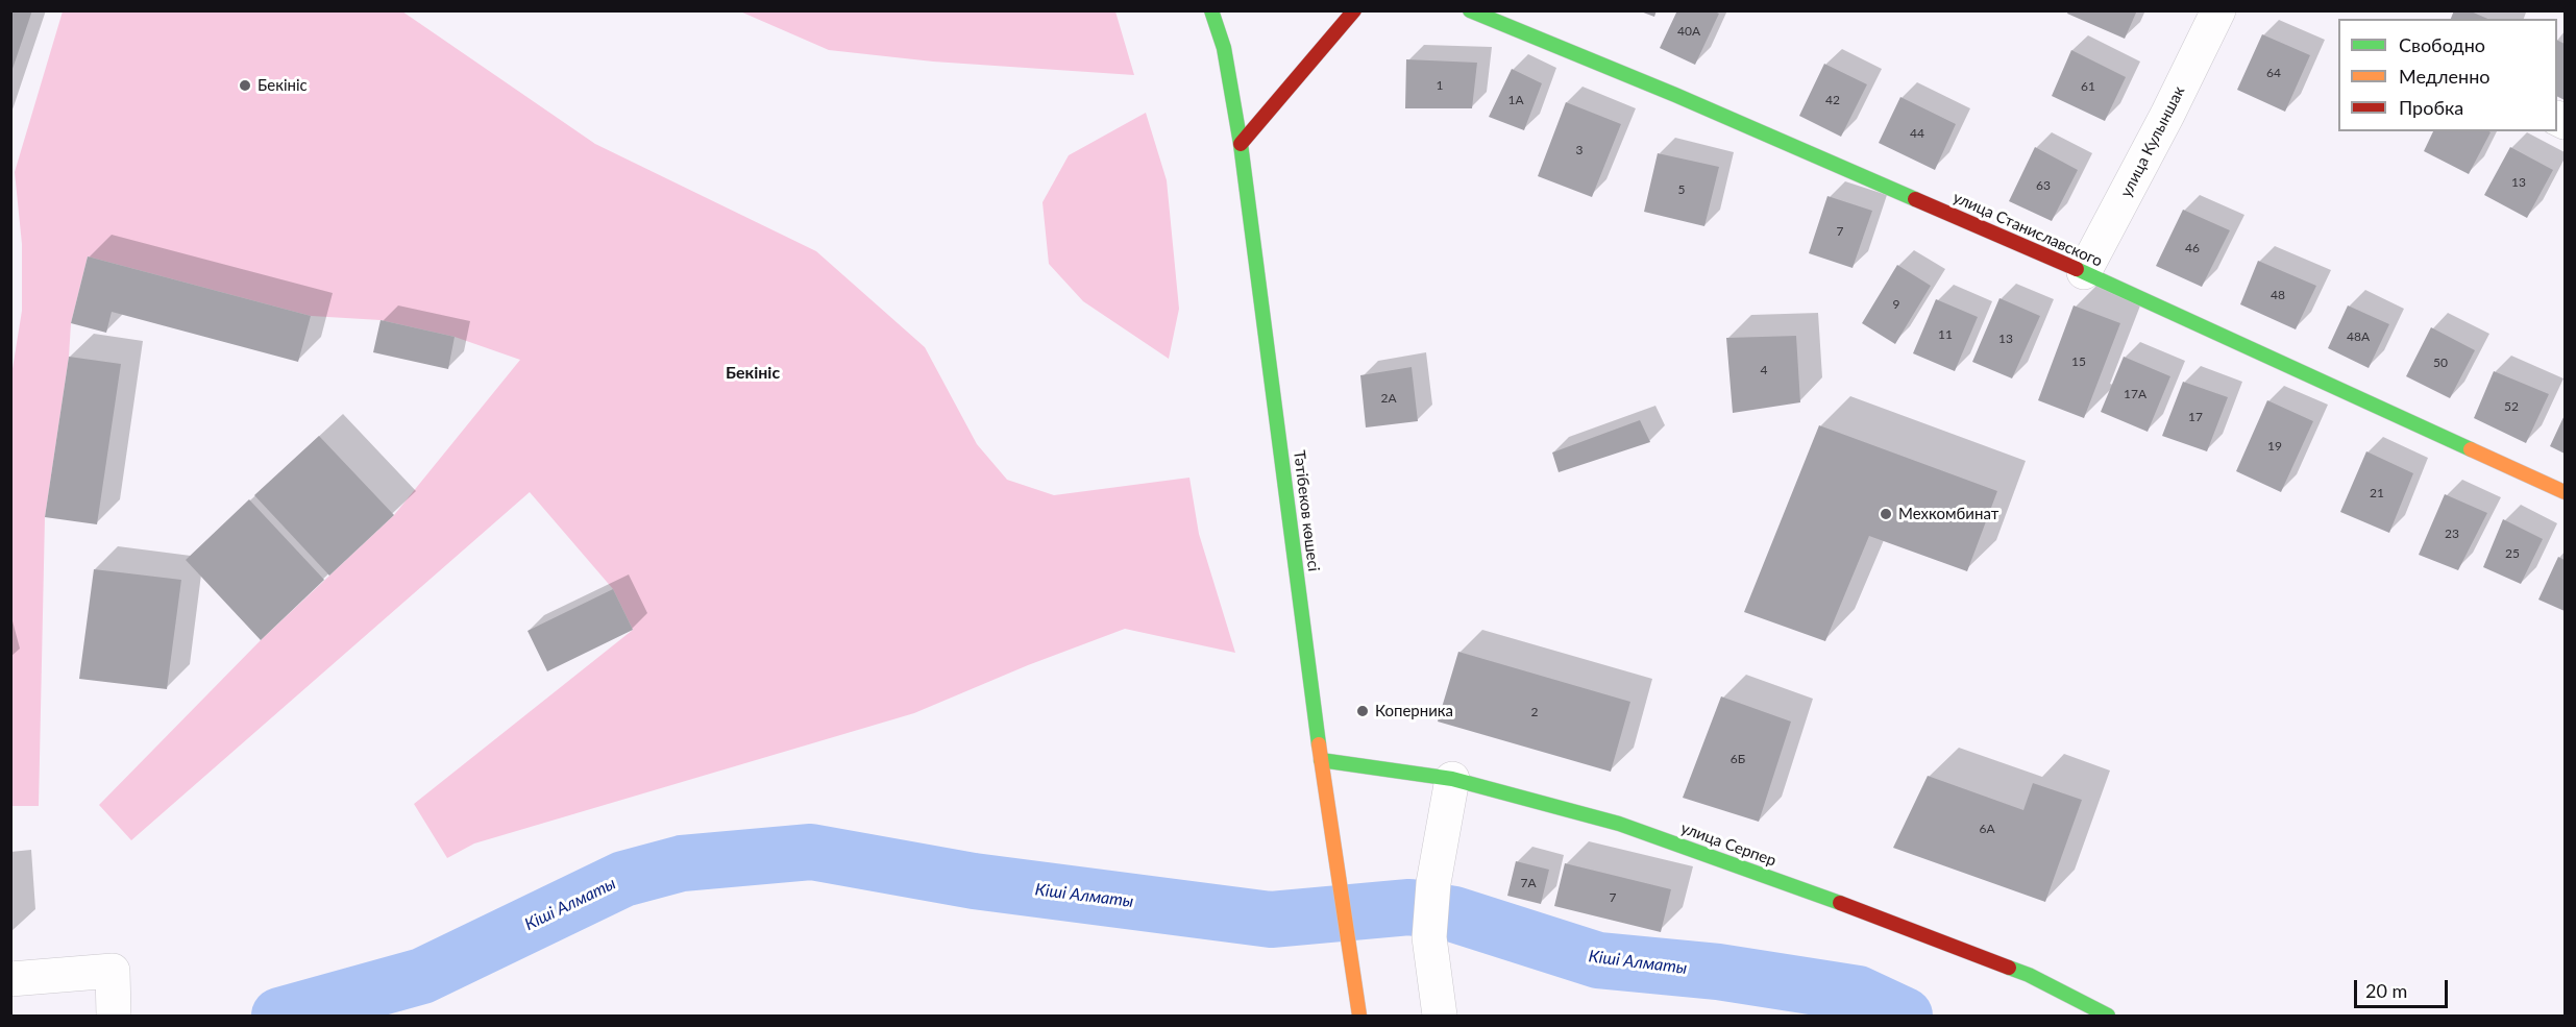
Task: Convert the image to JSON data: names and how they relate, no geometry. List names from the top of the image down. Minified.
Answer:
{"streets":{"street":["улица Кулыншак","улица Станиславского","Тәтібеков көшесі","улица Серпер"]},"crossings":[["улица Кулыншак","улица Станиславского"],["Тәтібеков көшесі","улица Серпер"]],"districts":["Бекініс"],"water":["Кіші Алматы"],"places":["Бекініс","Мехкомбинат","Коперника"],"house_numbers":["40А","64","1","61","1А","42","44","3","13","63","5","7","46","48","9","11","48А","13","15","50","4","17А","2А","52","17","19","21","23","25","2","6Б","6А","7А","7"],"legend":["Свободно","Медленно","Пробка"],"scale_bar":"20 m"}
